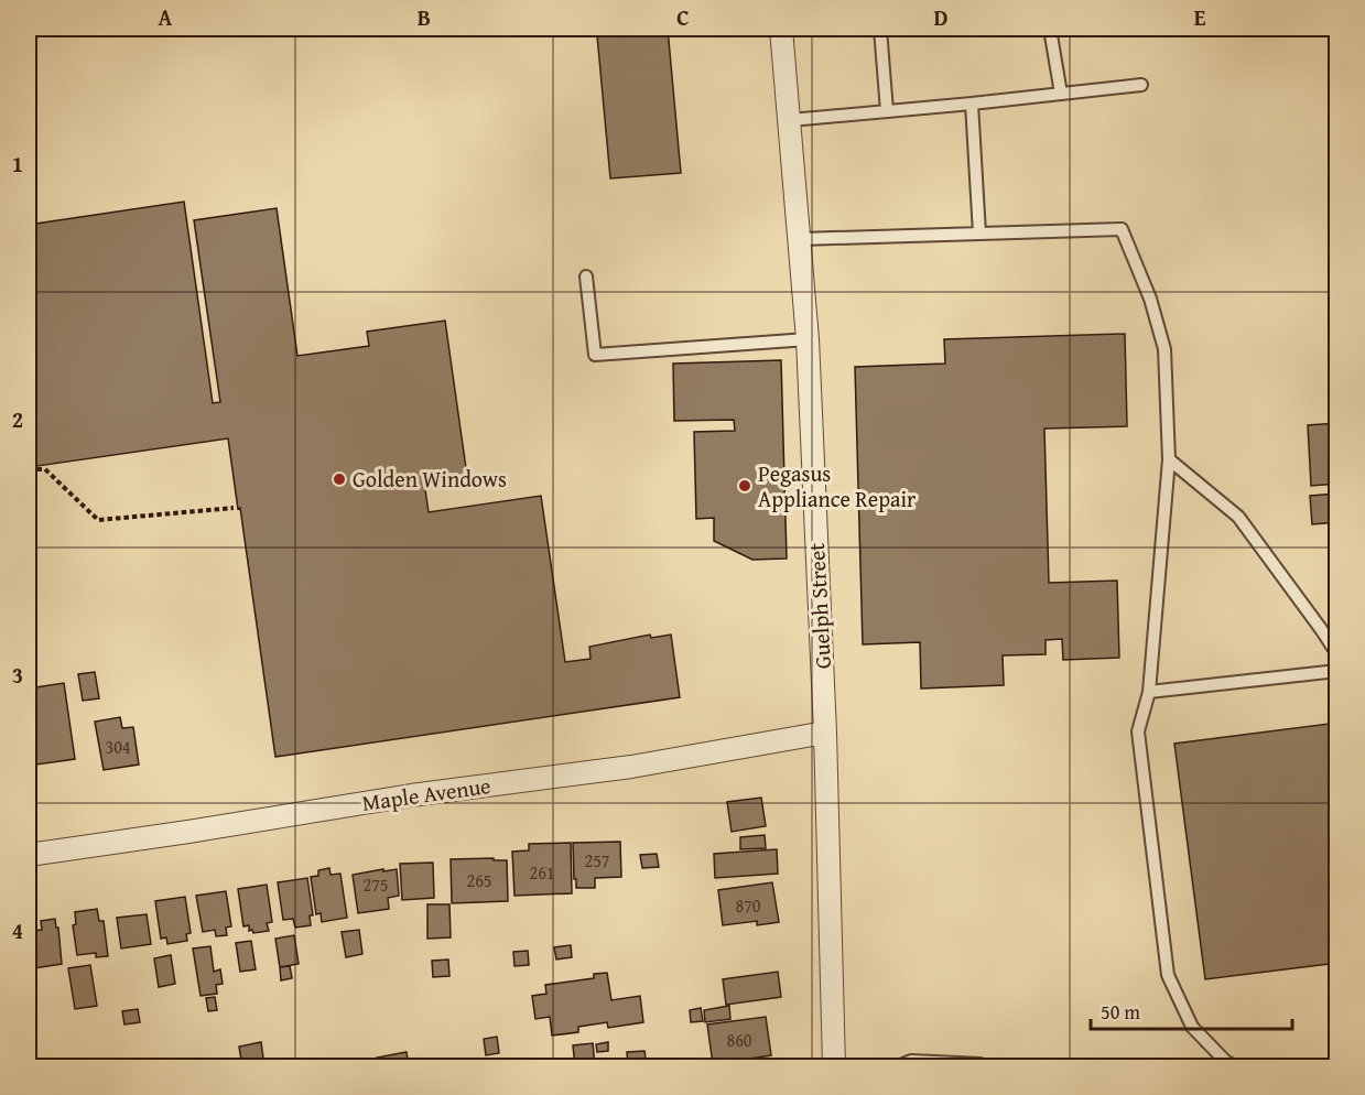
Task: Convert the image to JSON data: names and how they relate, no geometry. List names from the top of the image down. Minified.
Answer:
{"streets":{"street":["Guelph Street","Maple Avenue"]},"crossings":[["Guelph Street","Maple Avenue"]],"places":["Golden Windows","Pegasus Appliance Repair"],"house_numbers":["304","257","261","265","275","870","860"],"scale_bar":"50 m","grid":{"columns":["A","B","C","D","E"],"rows":["1","2","3","4"]}}
